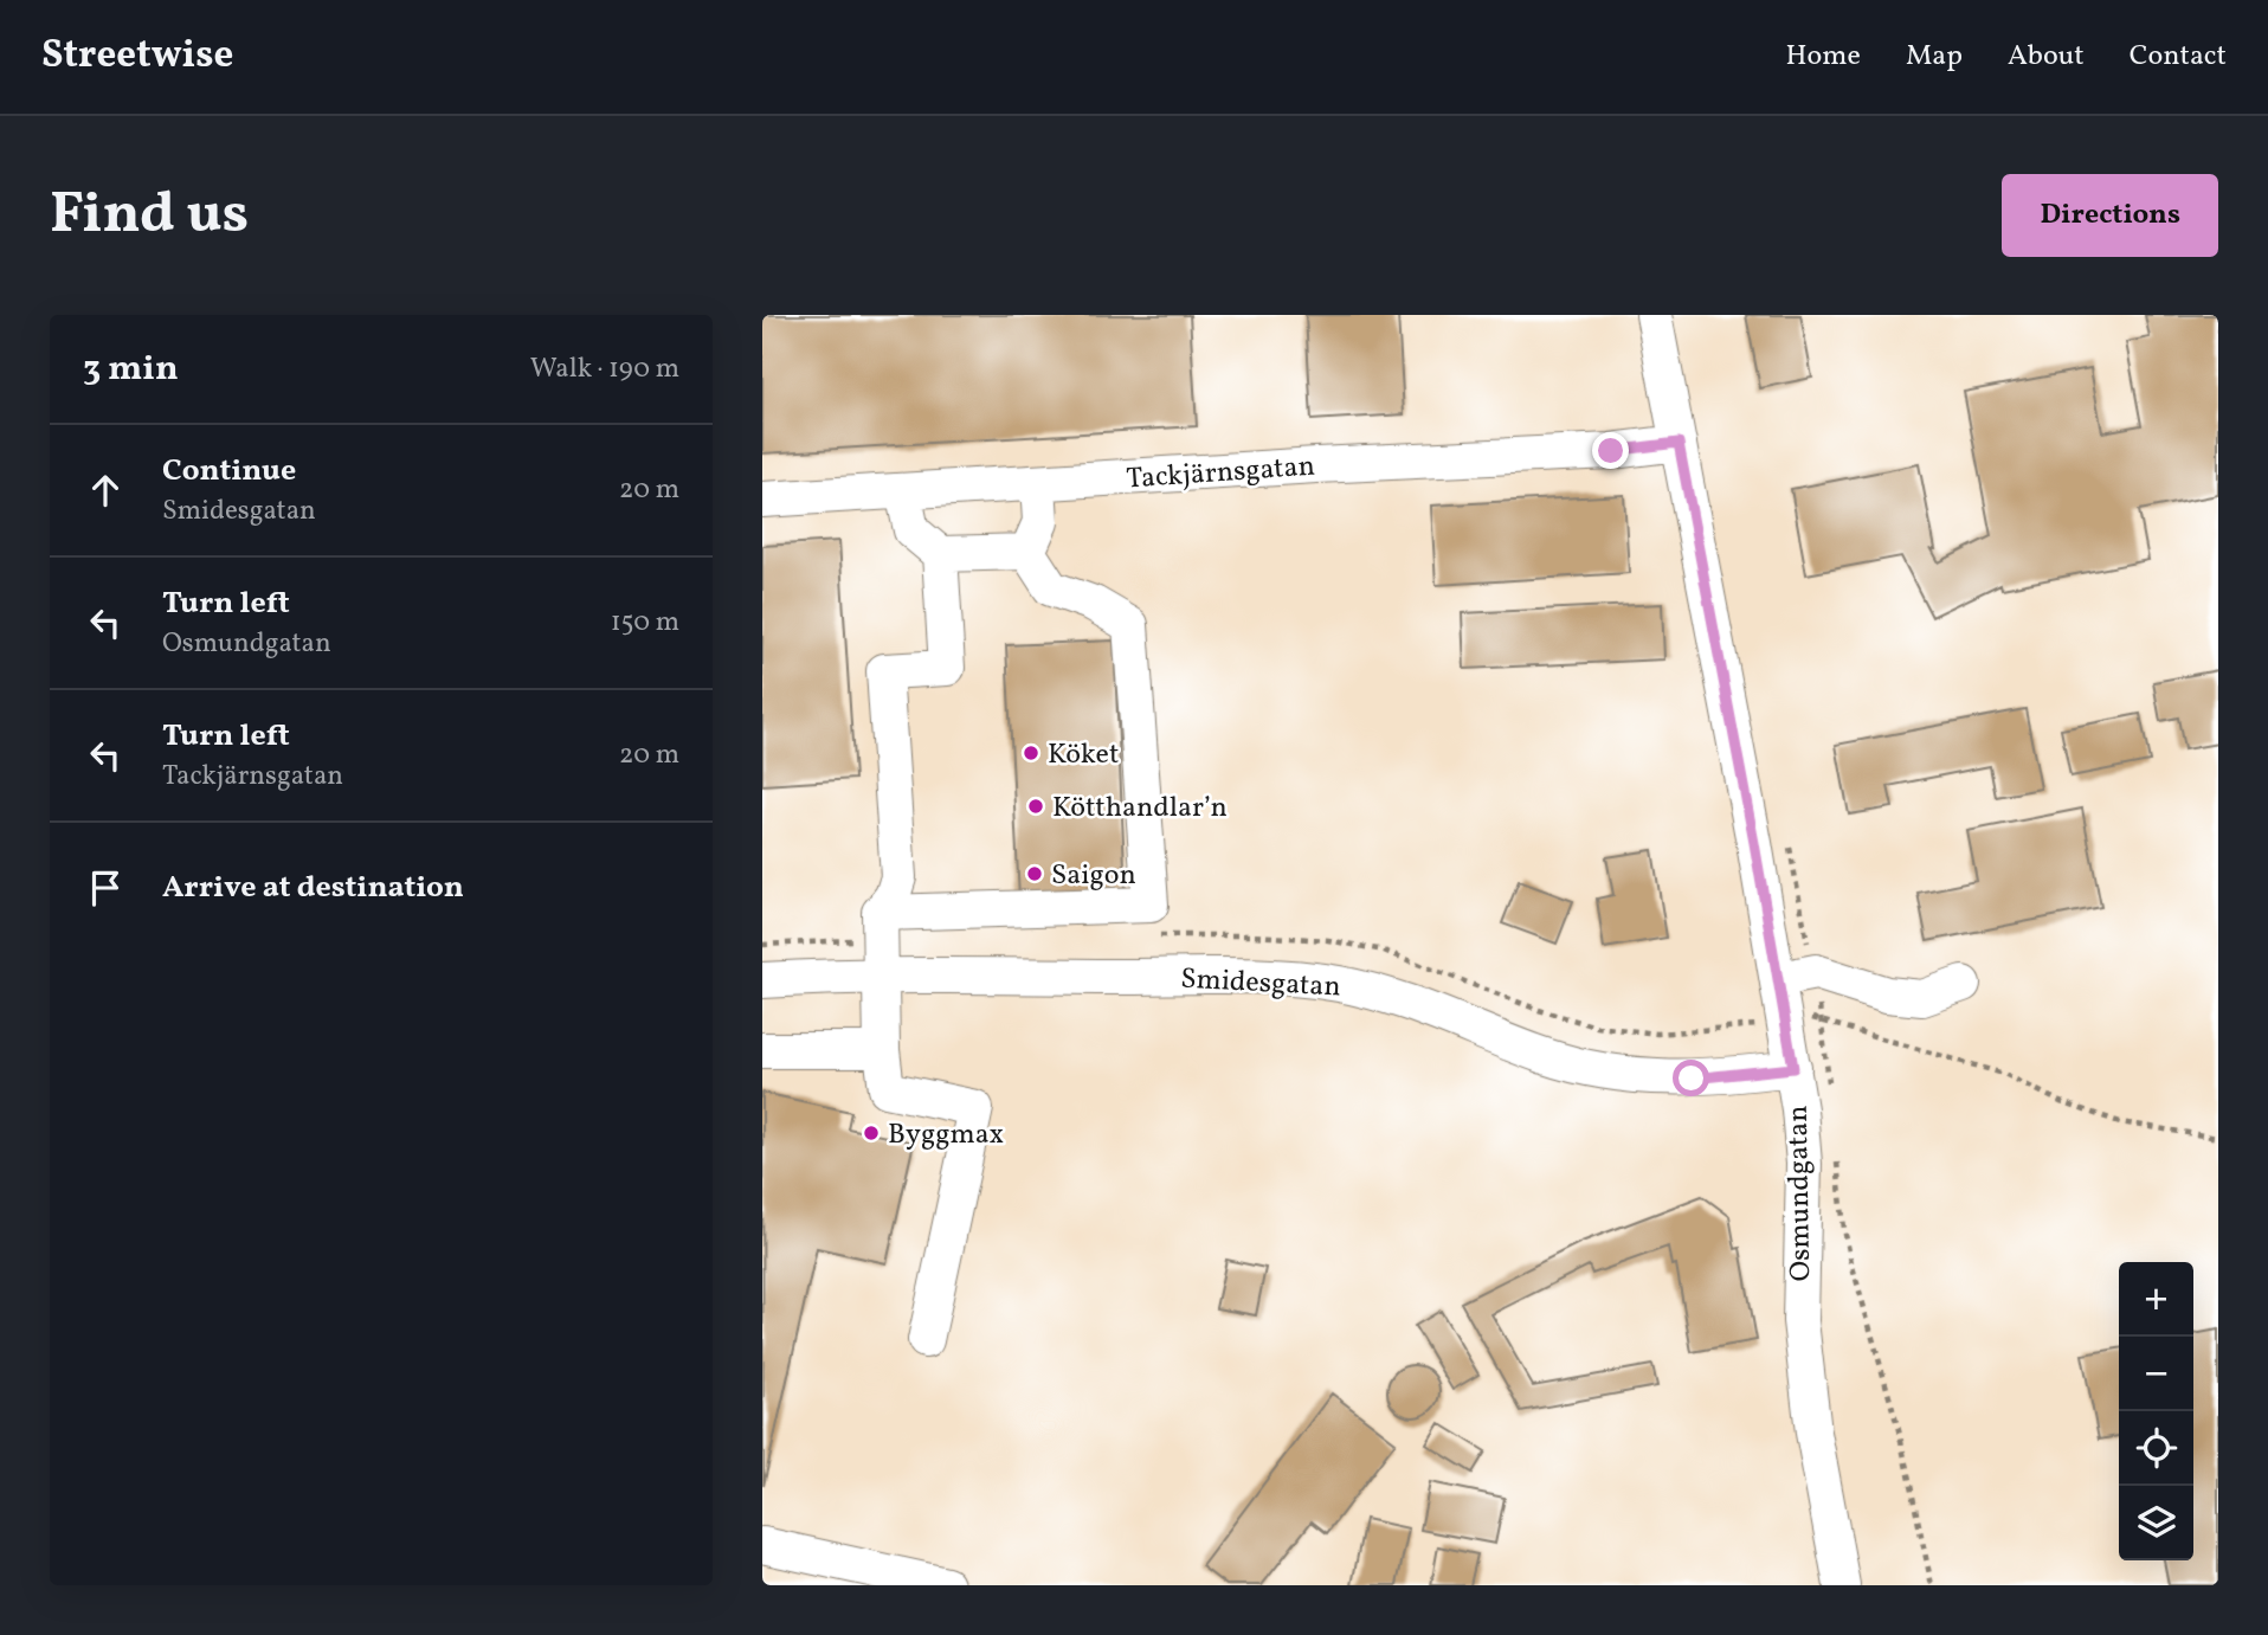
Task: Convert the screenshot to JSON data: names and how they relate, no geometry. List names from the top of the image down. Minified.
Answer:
{"streets":{"street":["Tackjärnsgatan","Smidesgatan","Osmundgatan"]},"crossings":[["Tackjärnsgatan","Osmundgatan"],["Smidesgatan","Osmundgatan"]],"places":["Köket","Kötthandlar’n","Saigon","Byggmax"],"page":{"header":"Streetwise","nav":["Home","Map","About","Contact"],"buttons":"Directions","title":"Find us","heading":["3 min","Walk · 190 m"],"list":[["Continue","Smidesgatan","20 m"],["Turn left","Osmundgatan","150 m"],["Turn left","Tackjärnsgatan","20 m"],"Arrive at destination"],"map_buttons":["+","−"]}}
